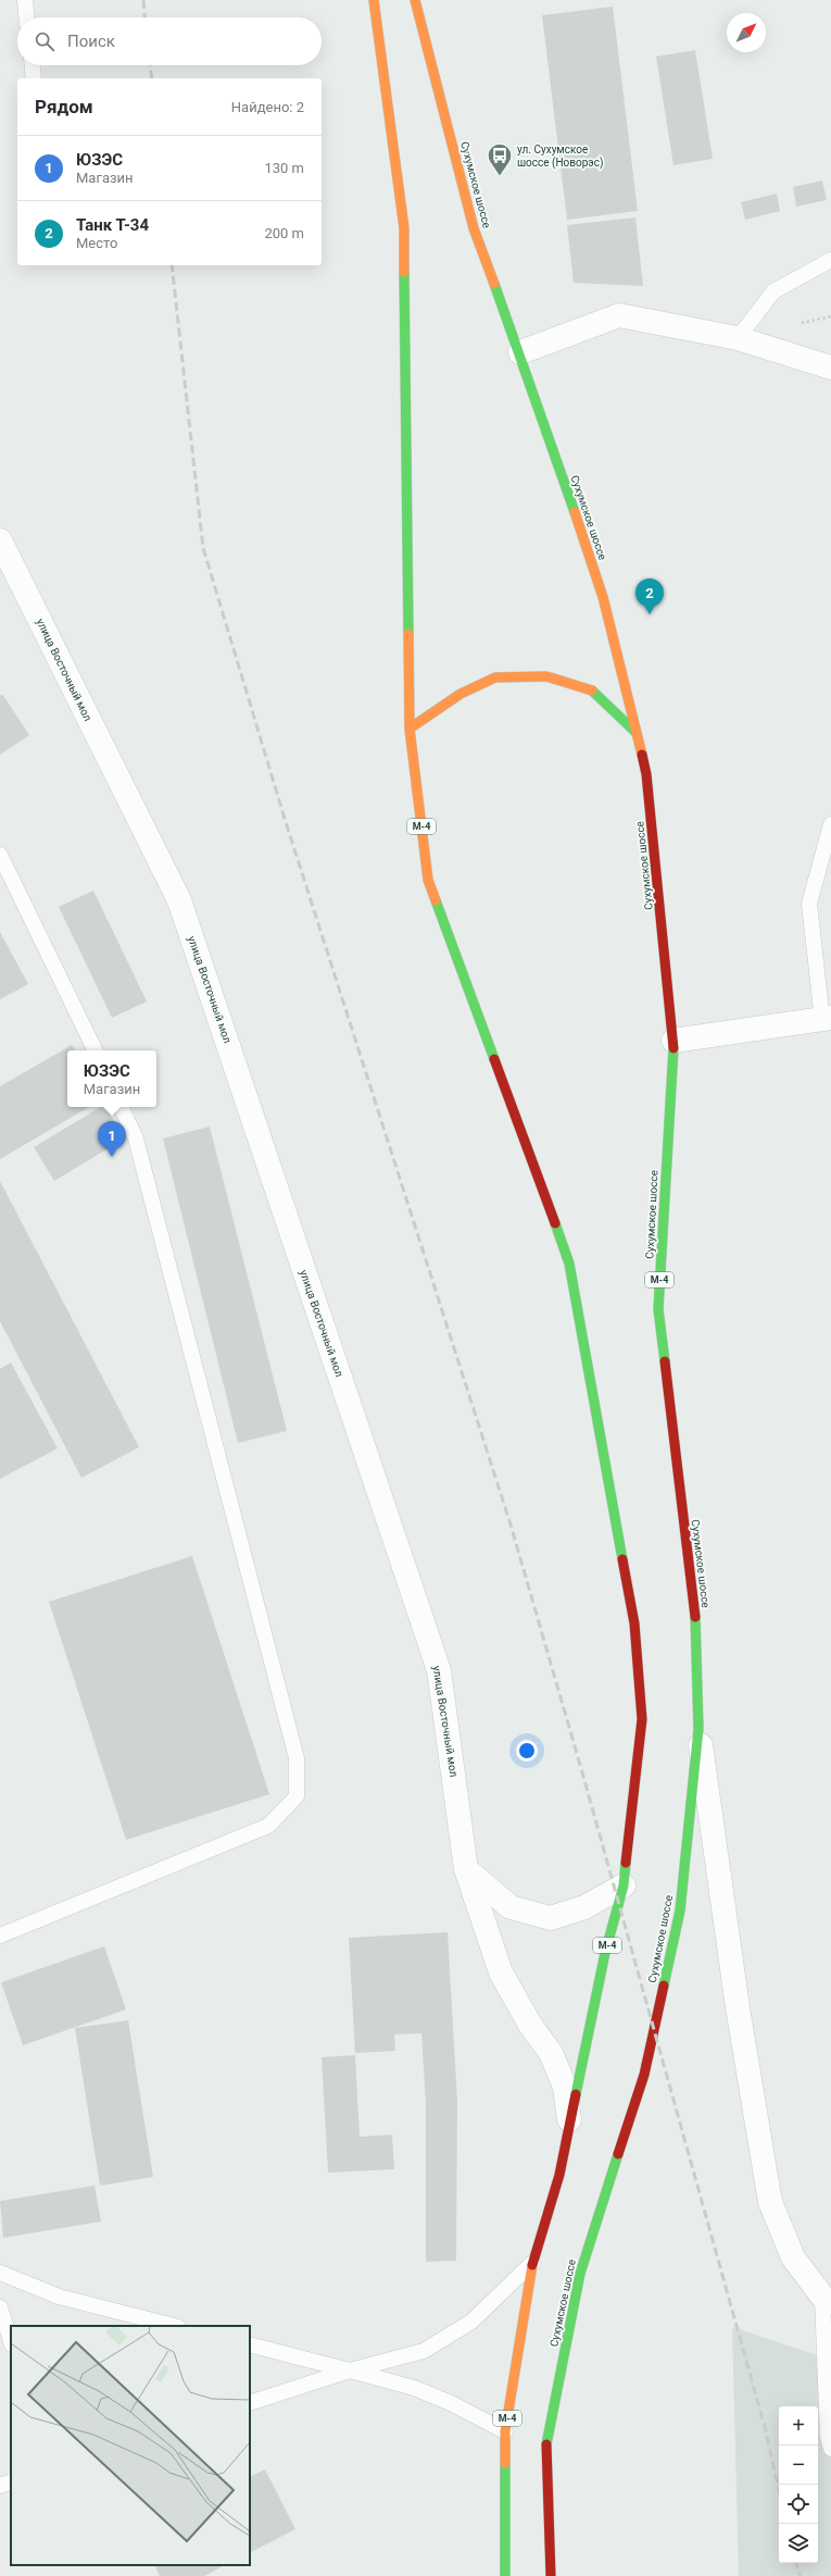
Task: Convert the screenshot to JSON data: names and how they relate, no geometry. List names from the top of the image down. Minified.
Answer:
{"streets":{"highway":["Сухумское шоссе","М-4"],"street":["улица Восточный мол"]},"crossings":[["улица Восточный мол","М-4"]],"places":{"bus stop":["ул. Сухумское шоссе (Новорэс)"]},"north":"top right","page":{"search":"Поиск","heading":["Рядом","Найдено: 2"],"list":[{"mark":"1","name":"ЮЗЭС","note":"Магазин","value":"130 m"},{"mark":"2","name":"Танк Т-34","note":"Место","value":"200 m"}],"pins":["2","1"],"popup":["ЮЗЭС","Магазин"],"map_buttons":["+","−"]}}
